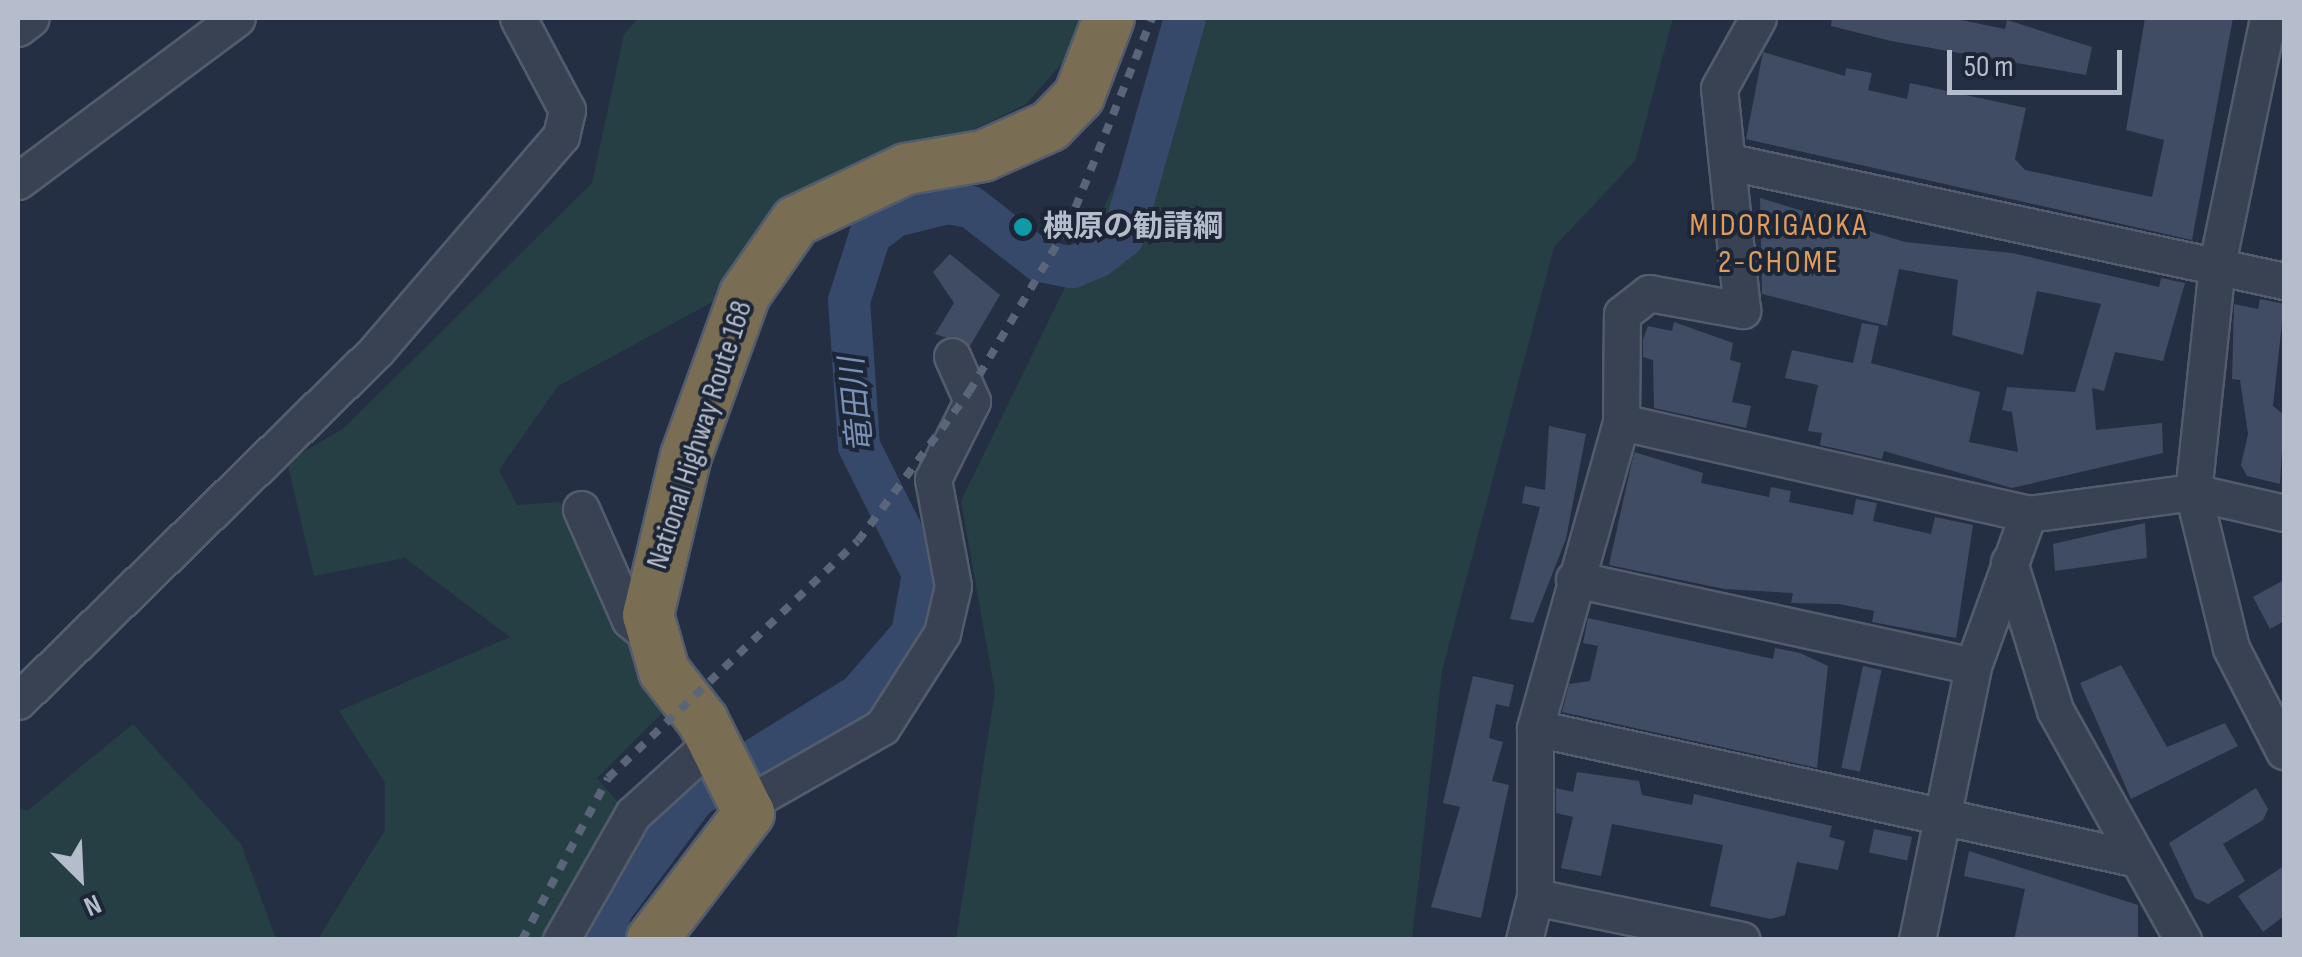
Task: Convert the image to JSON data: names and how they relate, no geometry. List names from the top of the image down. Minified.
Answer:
{"streets":{"highway":["National Highway Route 168"]},"districts":["MIDORIGAOKA 2-CHOME"],"water":["竜田川"],"places":["椣原の勧請綱"],"scale_bar":"50 m","north":"bottom right"}
